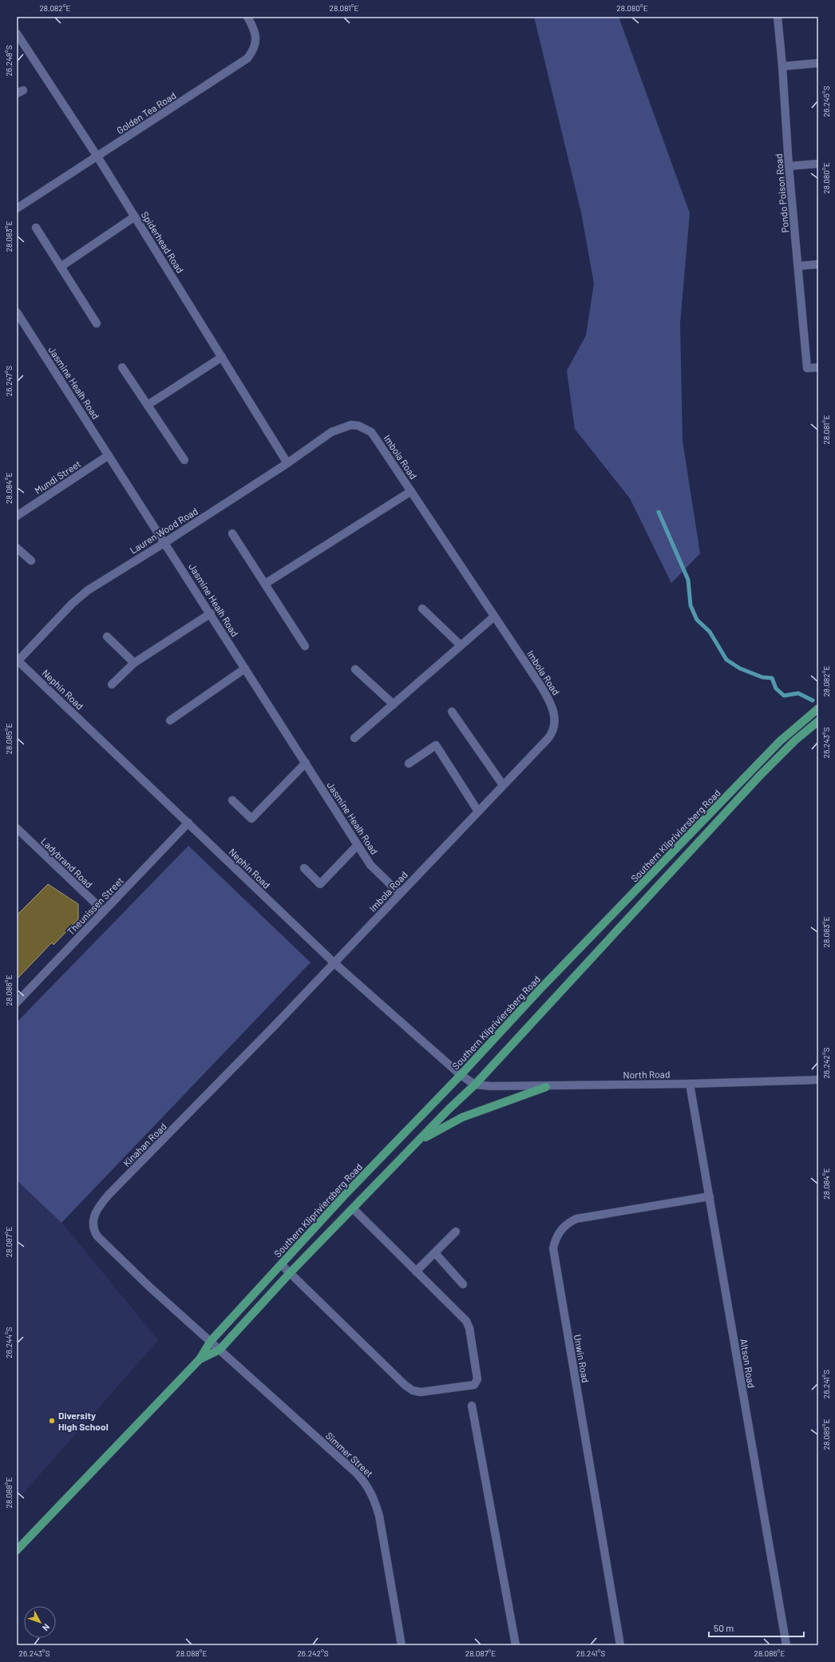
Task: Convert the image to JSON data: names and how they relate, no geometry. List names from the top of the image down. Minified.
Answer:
{"streets":{"main road":["Southern Klipriviersberg Road"],"street":["Golden Tea Road","Pondo Poison Road","Spiderhead Road","Jasmine Healh Road","Imbola Road","Mundi Street","Lauren Wood Road","Nephin Road","Ladybrand Road","Theunissen Street","North Road","Kinahan Road","Unwin Road","Altson Road","Simmer Street"]},"crossings":[["Golden Tea Road","Spiderhead Road"],["Spiderhead Road","Lauren Wood Road"],["Jasmine Healh Road","Imbola Road"],["Jasmine Healh Road","Mundi Street"],["Jasmine Healh Road","Lauren Wood Road"],["Imbola Road","Lauren Wood Road"],["Imbola Road","Nephin Road"],["Imbola Road","Kinahan Road"],["Lauren Wood Road","Nephin Road"],["Nephin Road","Southern Klipriviersberg Road"],["Nephin Road","Theunissen Street"],["Nephin Road","North Road"],["Nephin Road","Kinahan Road"],["Southern Klipriviersberg Road","North Road"],["Southern Klipriviersberg Road","Kinahan Road"],["Southern Klipriviersberg Road","Simmer Street"],["Ladybrand Road","Theunissen Street"],["North Road","Altson Road"],["Kinahan Road","Simmer Street"],["Unwin Road","Altson Road"]],"places":["Diversity High School"],"scale_bar":"50 m","north":"bottom right","coordinates":["28.082°E","28.081°E","28.080°E","26.248°S","26.245°S","28.083°E","26.247°S","28.084°E","28.085°E","26.243°S","28.086°E","26.242°S","28.087°E","26.244°S","26.241°S","28.088°E"]}
